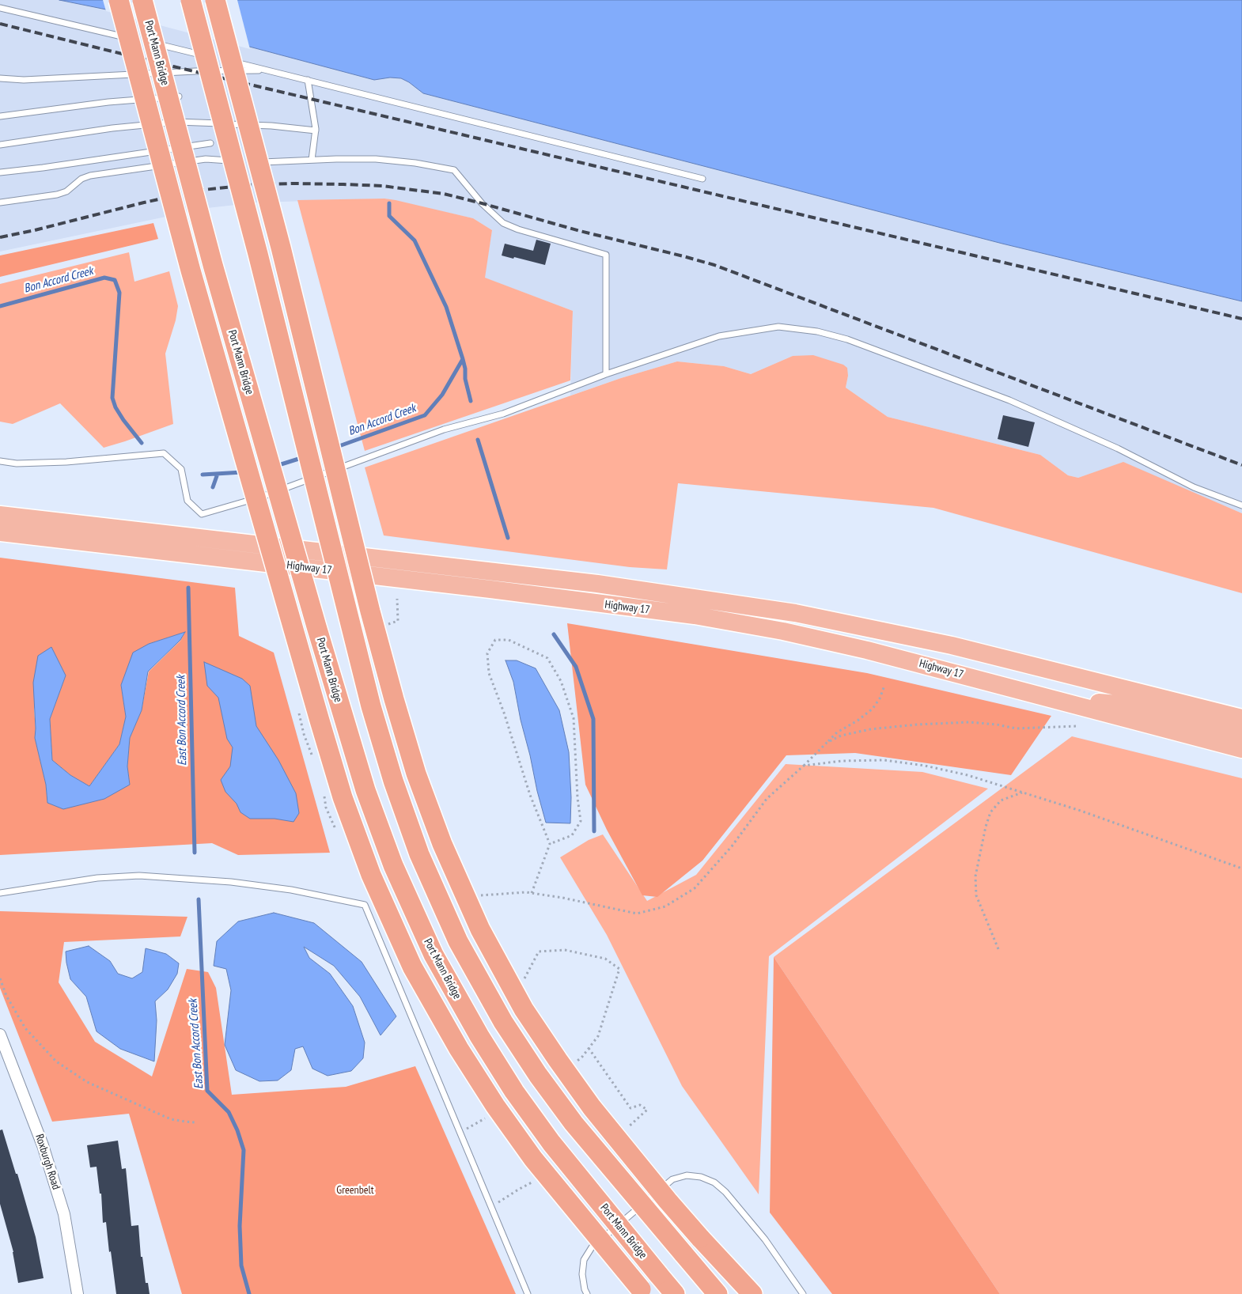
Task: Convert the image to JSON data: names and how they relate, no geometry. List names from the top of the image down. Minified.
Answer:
{"streets":{"highway":["Port Mann Bridge","Highway 17"],"street":["Roxburgh Road"]},"water":["Bon Accord Creek","East Bon Accord Creek"],"parks":["Greenbelt"]}
